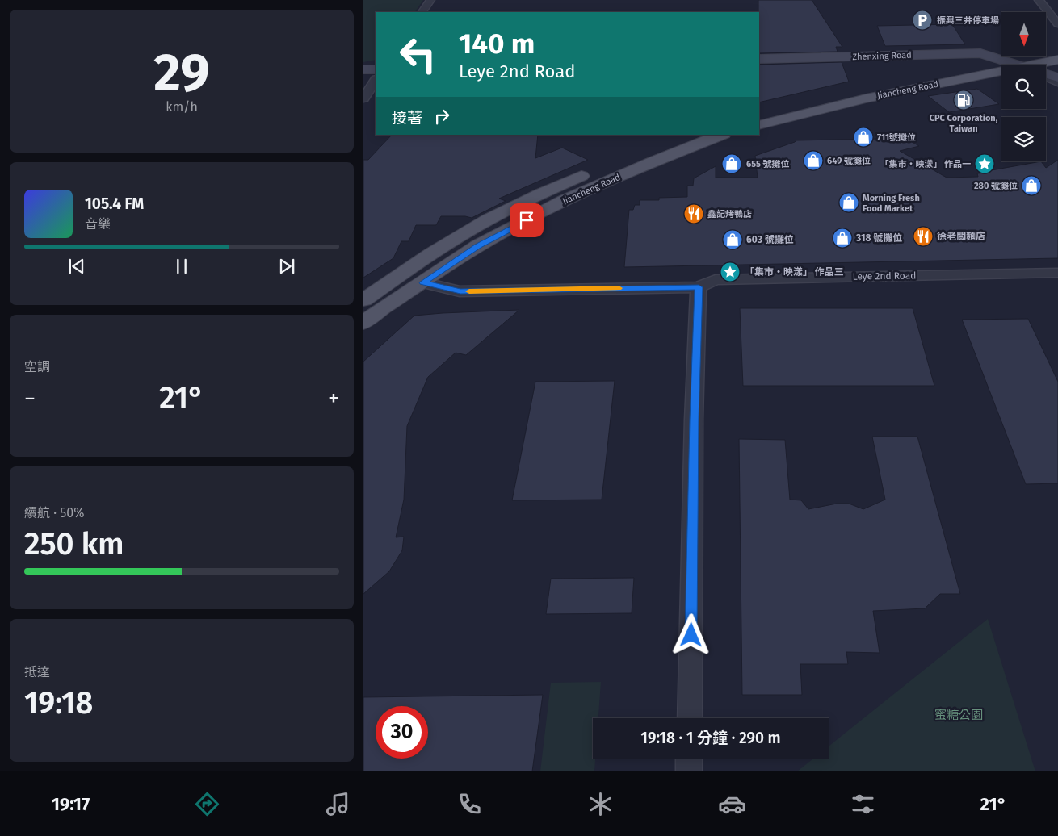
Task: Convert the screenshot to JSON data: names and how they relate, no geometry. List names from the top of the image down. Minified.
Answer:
{"streets":{"main road":["Zhenxing Road","Jiancheng Road"],"street":["Leye 2nd Road"]},"crossings":[["Zhenxing Road","Jiancheng Road"],["Jiancheng Road","Leye 2nd Road"]],"parks":["蜜糖公園"],"places":{"parking":["振興三井停車場"],"fuel station":["CPC Corporation, Taiwan"],"shop":["711號攤位","649 號攤位","655 號攤位","280 號攤位","Morning Fresh Food Market","318 號攤位","603 號攤位"],"place":["「集市‧映漾」 作品一","「集市‧映漾」 作品三"],"restaurant":["鑫記烤鴨店","徐老闆麵店"]},"north":"bottom","page":{"tile":[["29","km/h"],"空調",["續航 · 50%","250 km"],["抵達","19:18"]],"turn":["140 m","Leye 2nd Road"],"then":"接著","song":["105.4 FM","音樂"],"heat":["−","21°","+"],"limit":"30","trip":"19:18 · 1 分鐘 · 290 m","tabs":["19:17","21°"]}}
